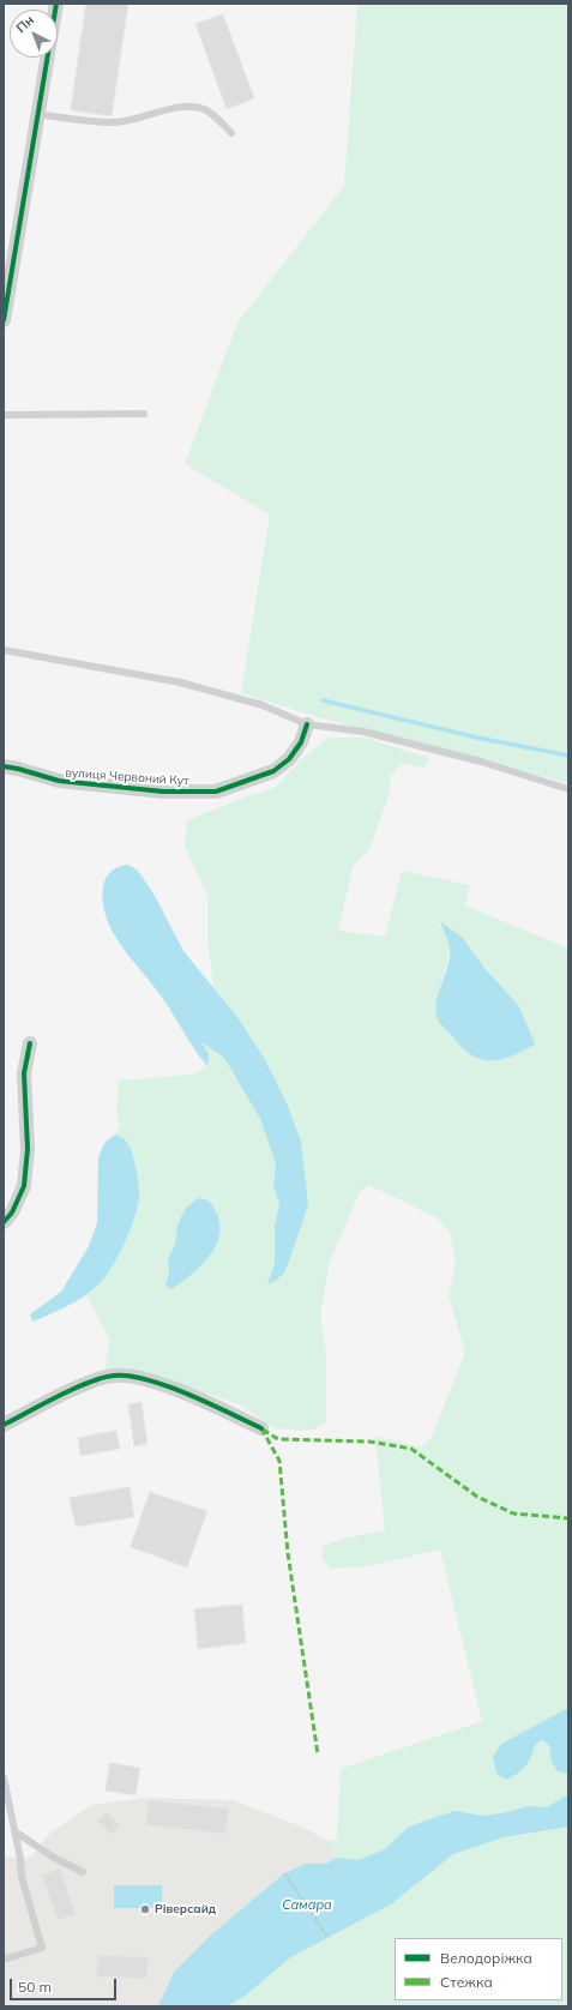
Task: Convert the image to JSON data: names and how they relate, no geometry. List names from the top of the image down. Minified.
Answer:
{"streets":{"street":["вулиця Червоний Кут"]},"water":["Самара"],"places":["Ріверсайд"],"legend":["Велодоріжка","Стежка"],"scale_bar":"50 m","north":"top left"}
